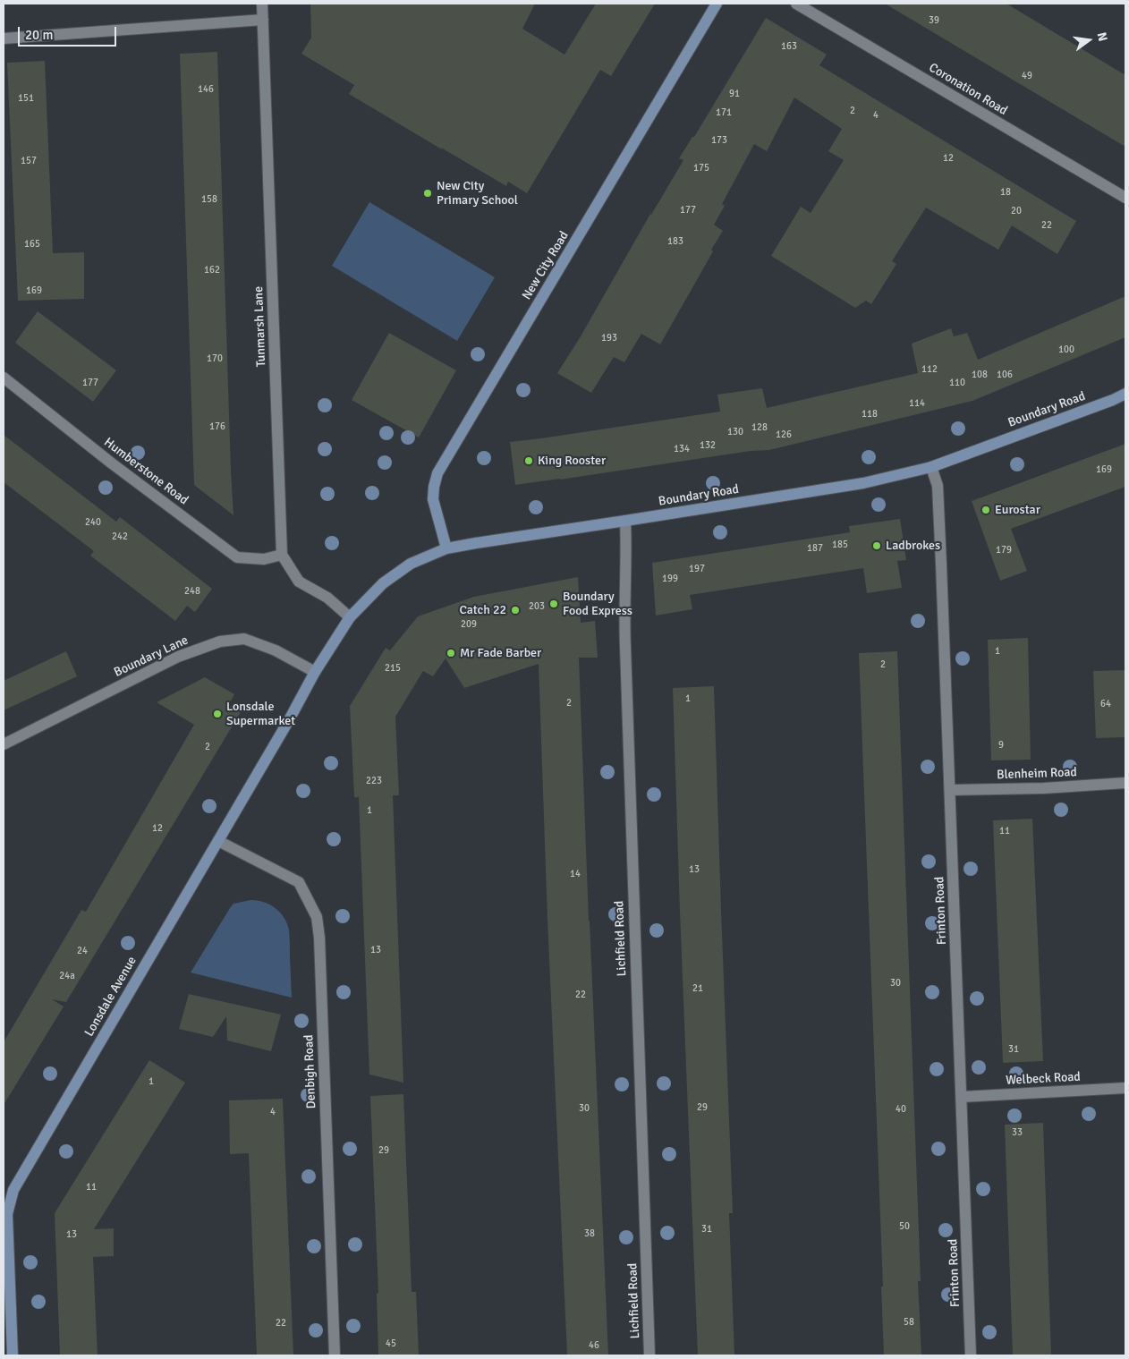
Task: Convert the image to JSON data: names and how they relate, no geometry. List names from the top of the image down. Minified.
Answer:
{"streets":{"street":["Coronation Road","New City Road","Tunmarsh Lane","Boundary Road","Humberstone Road","Boundary Lane","Blenheim Road","Frinton Road","Lichfield Road","Lonsdale Avenue","Denbigh Road","Welbeck Road"]},"crossings":[["New City Road","Boundary Road"],["Tunmarsh Lane","Humberstone Road"],["Boundary Road","Boundary Lane"],["Boundary Road","Frinton Road"],["Boundary Road","Lichfield Road"],["Boundary Road","Lonsdale Avenue"],["Boundary Lane","Lonsdale Avenue"],["Blenheim Road","Frinton Road"],["Frinton Road","Welbeck Road"],["Lonsdale Avenue","Denbigh Road"]],"places":["New City Primary School","King Rooster","Eurostar","Ladbrokes","Boundary Food Express","Catch 22","Mr Fade Barber","Lonsdale Supermarket"],"house_numbers":["39","163","49","146","91","151","2","171","4","173","12","157","175","18","158","177","20","22","183","165","162","169","193","100","170","112","108","106","177","110","114","118","176","128","130","126","132","134","169","240","242","185","187","179","197","199","248","203","209","1","2","215","1","2","64","9","2","223","1","12","11","13","14","13","24","24a","30","21","22","31","1","29","30","40","4","33","29","11","50","31","38","13","58","22","45","46"],"scale_bar":"20 m","north":"right"}
